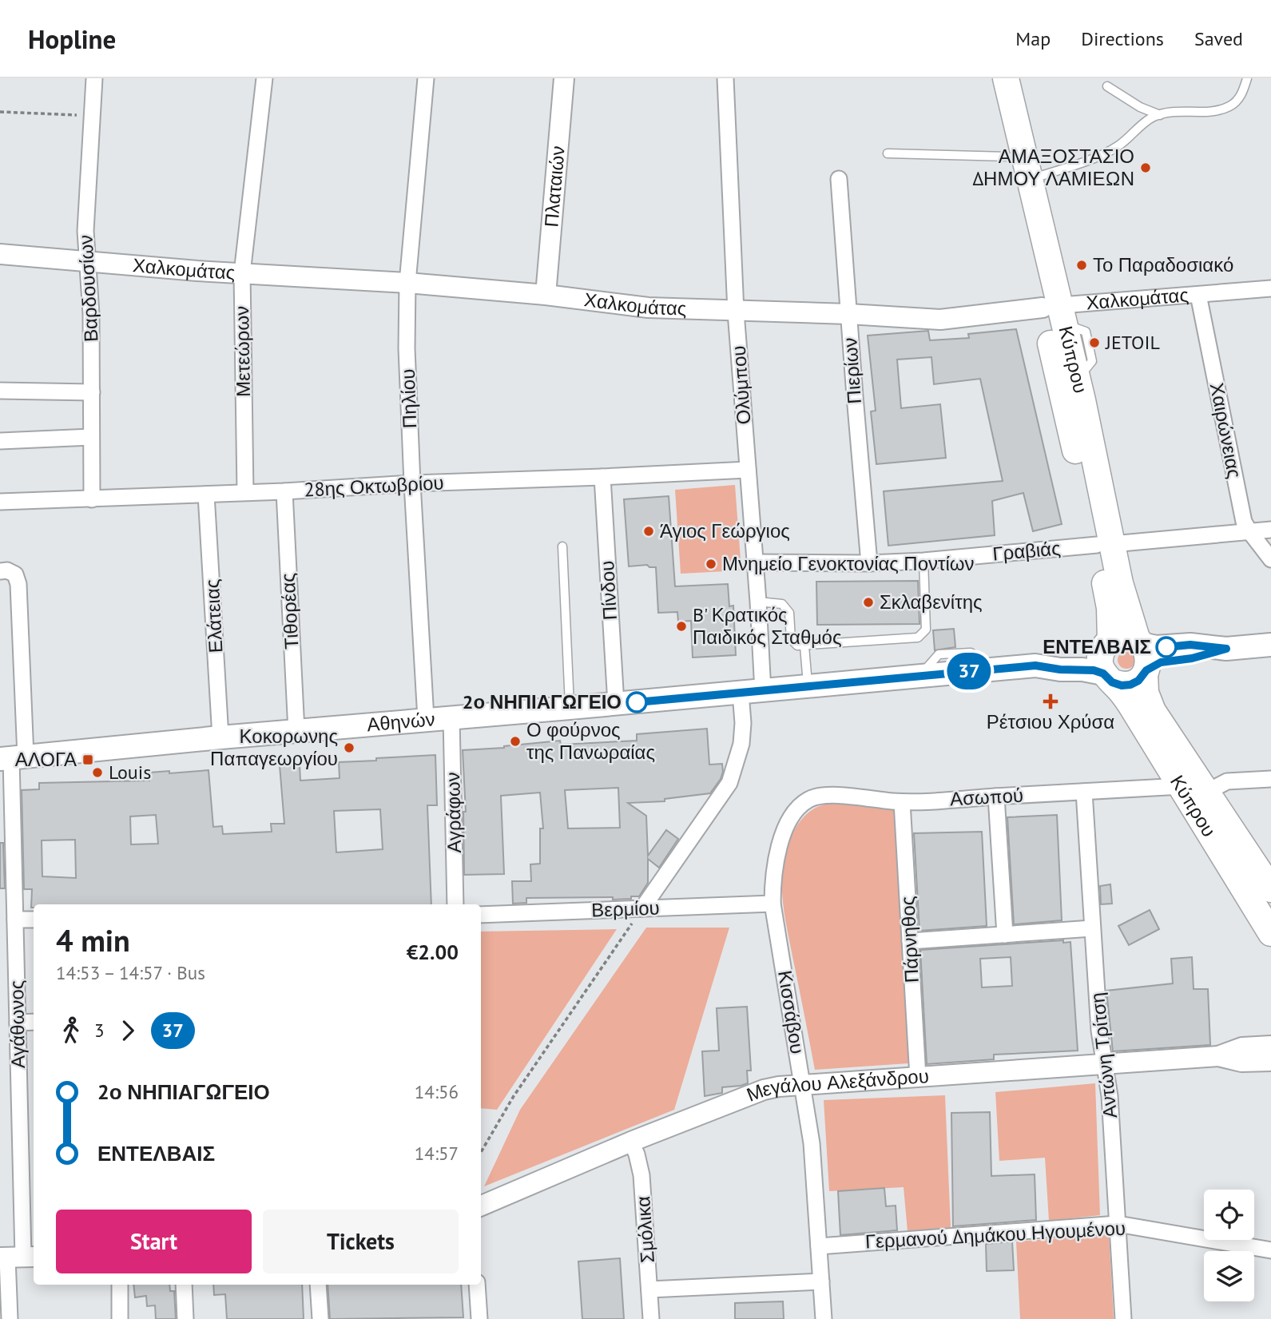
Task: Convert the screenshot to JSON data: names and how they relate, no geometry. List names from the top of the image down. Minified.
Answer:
{"streets":{"main road":["Κύπρου","Αθηνών"],"street":["Πλαταιών","Χαλκομάτας","Βαρδουσίων","Μετεώρων","Πιερίων","Ολύμπου","Πηλίου","Χαιρώνειας","28ης Οκτωβρίου","Γραβιάς","Πίνδου","Τιθορέας","Ελάτειας","Ασωπού","Αγράφων","Βερμίου","Πάρνηθος","Κισσάβου","Αγάθωνος","Αντώνη Τρίτση","Μεγάλου Αλεξάνδρου","Σμόλικα","Γερμανού Δημάκου Ηγουμένου"]},"crossings":[["Πλαταιών","Χαλκομάτας"],["Χαλκομάτας","Βαρδουσίων"],["Χαλκομάτας","Μετεώρων"],["Χαλκομάτας","Κύπρου"],["Χαλκομάτας","Πιερίων"],["Χαλκομάτας","Ολύμπου"],["Χαλκομάτας","Πηλίου"],["Χαλκομάτας","Χαιρώνειας"],["Βαρδουσίων","28ης Οκτωβρίου"],["Μετεώρων","28ης Οκτωβρίου"],["Κύπρου","Γραβιάς"],["Κύπρου","Αθηνών"],["Κύπρου","Ασωπού"],["Πιερίων","Γραβιάς"],["Ολύμπου","28ης Οκτωβρίου"],["Ολύμπου","Γραβιάς"],["Ολύμπου","Αθηνών"],["Πηλίου","28ης Οκτωβρίου"],["Πηλίου","Αθηνών"],["Χαιρώνειας","Γραβιάς"],["28ης Οκτωβρίου","Πίνδου"],["28ης Οκτωβρίου","Τιθορέας"],["28ης Οκτωβρίου","Ελάτειας"],["Πίνδου","Αθηνών"],["Τιθορέας","Αθηνών"],["Ελάτειας","Αθηνών"],["Αθηνών","Αγράφων"],["Αθηνών","Αγάθωνος"],["Ασωπού","Πάρνηθος"],["Ασωπού","Κισσάβου"],["Ασωπού","Αντώνη Τρίτση"],["Βερμίου","Κισσάβου"],["Πάρνηθος","Μεγάλου Αλεξάνδρου"],["Κισσάβου","Μεγάλου Αλεξάνδρου"],["Κισσάβου","Γερμανού Δημάκου Ηγουμένου"],["Αντώνη Τρίτση","Μεγάλου Αλεξάνδρου"],["Αντώνη Τρίτση","Γερμανού Δημάκου Ηγουμένου"],["Μεγάλου Αλεξάνδρου","Σμόλικα"]],"places":{"other":["ΑΜΑΞΟΣΤΑΣΙΟ ΔΗΜΟΥ ΛΑΜΙΕΩΝ","Το Παραδοσιακό","JETOIL","Άγιος Γεώργιος","Μνημείο Γενοκτονίας Ποντίων","Σκλαβενίτης","B' Κρατικός Παιδικός Σταθμός","ΕΝΤΕΛΒΑΙΣ","2ο ΝΗΠΙΑΓΩΓΕΙΟ","Ο φούρνος της Πανωραίας","Κοκορωνης Παπαγεωργίου","Louis"],"health":["Ρέτσιου Χρύσα"],"transit":["ΑΛΟΓΑ"]},"lines":["bus line 37"],"page":{"header":"Hopline","nav":["Map","Directions","Saved"],"on_map":"37","heading":["4 min","14:53 – 14:57 · Bus","€2.00"],"legs":["3","37"],"list":[{"name":"2ο ΝΗΠΙΑΓΩΓΕΙΟ","value":"14:56"},{"name":"ΕΝΤΕΛΒΑΙΣ","value":"14:57"}],"buttons":["Start","Tickets"]}}
